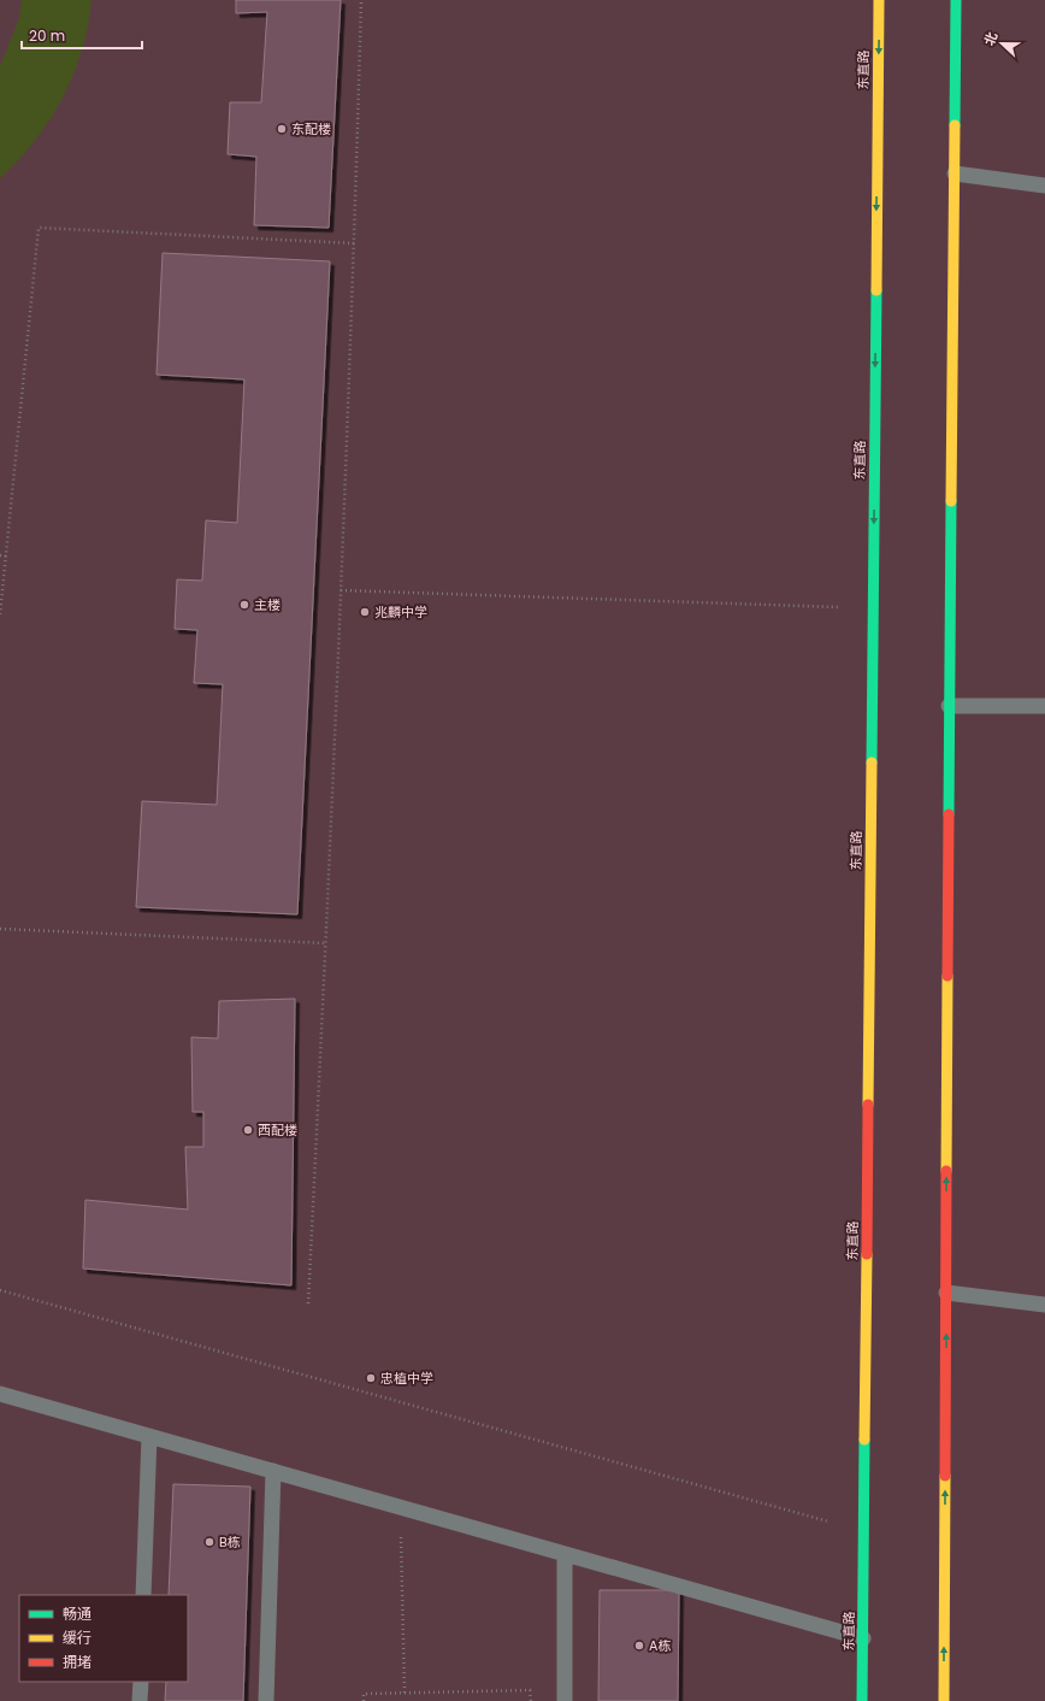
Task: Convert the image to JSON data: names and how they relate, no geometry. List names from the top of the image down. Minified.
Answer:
{"streets":{"main road":["东直路"]},"places":["东配楼","主楼","兆麟中学","西配楼","忠植中学","B栋","A栋"],"legend":["畅通","缓行","拥堵"],"scale_bar":"20 m","north":"left"}
